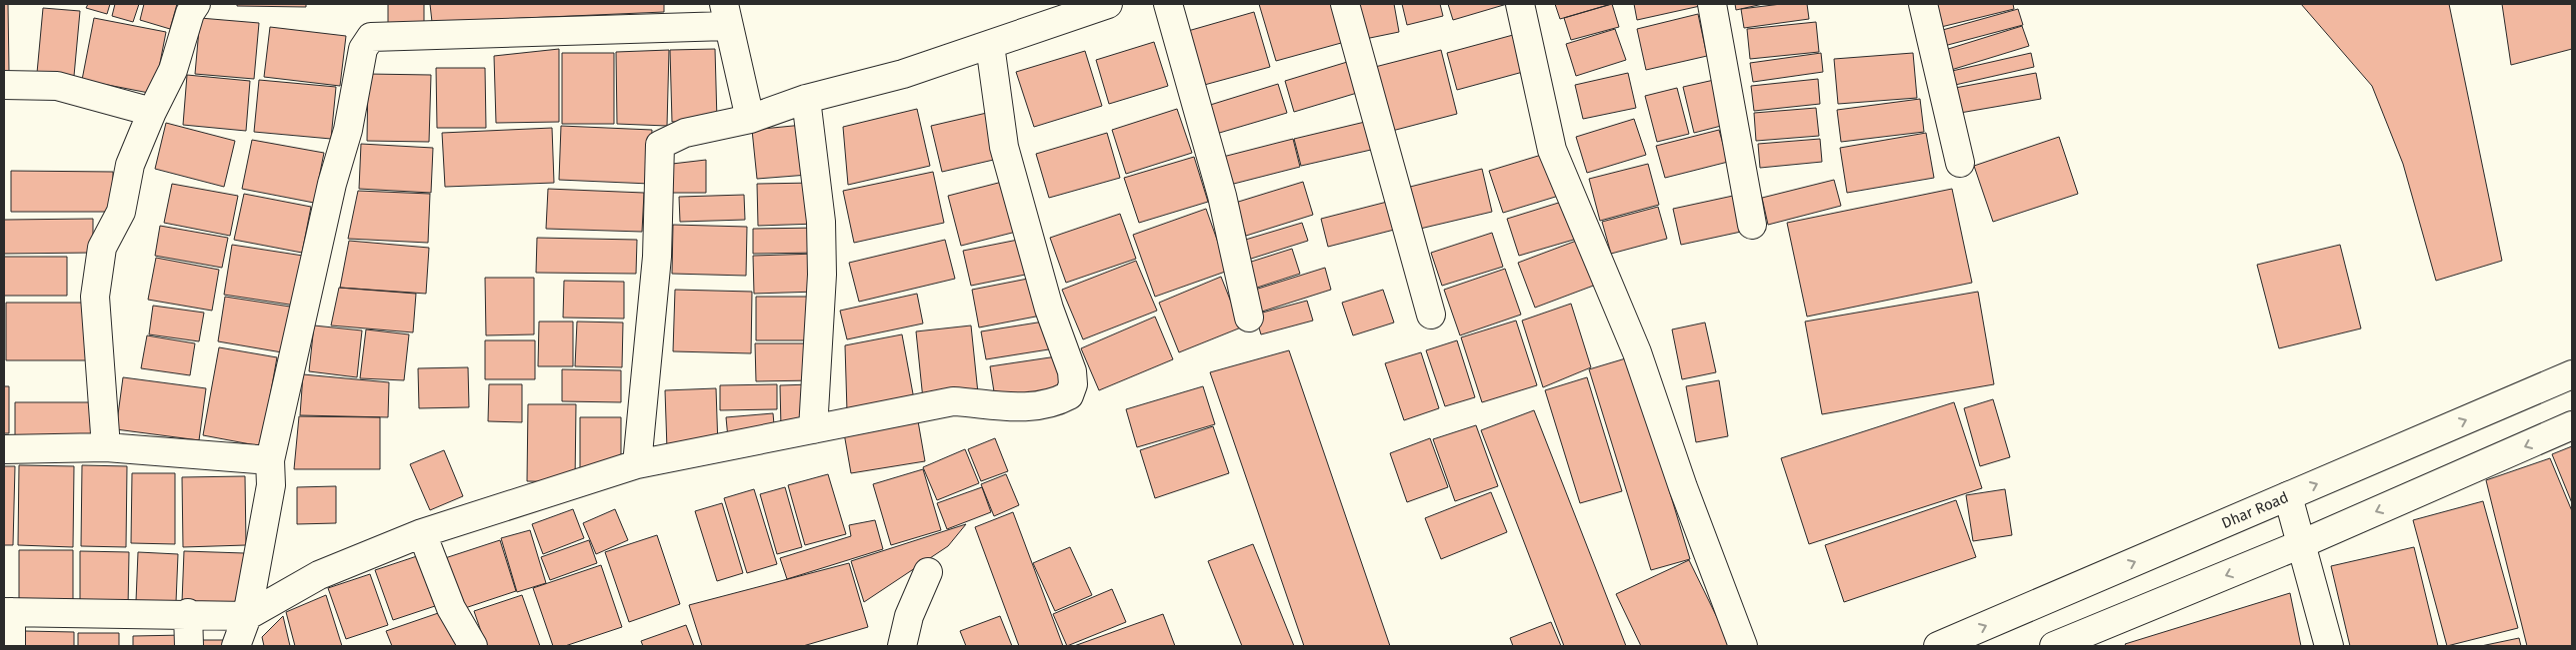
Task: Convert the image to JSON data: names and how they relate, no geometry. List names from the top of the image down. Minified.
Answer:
{"streets":{"street":["Dhar Road"]}}
